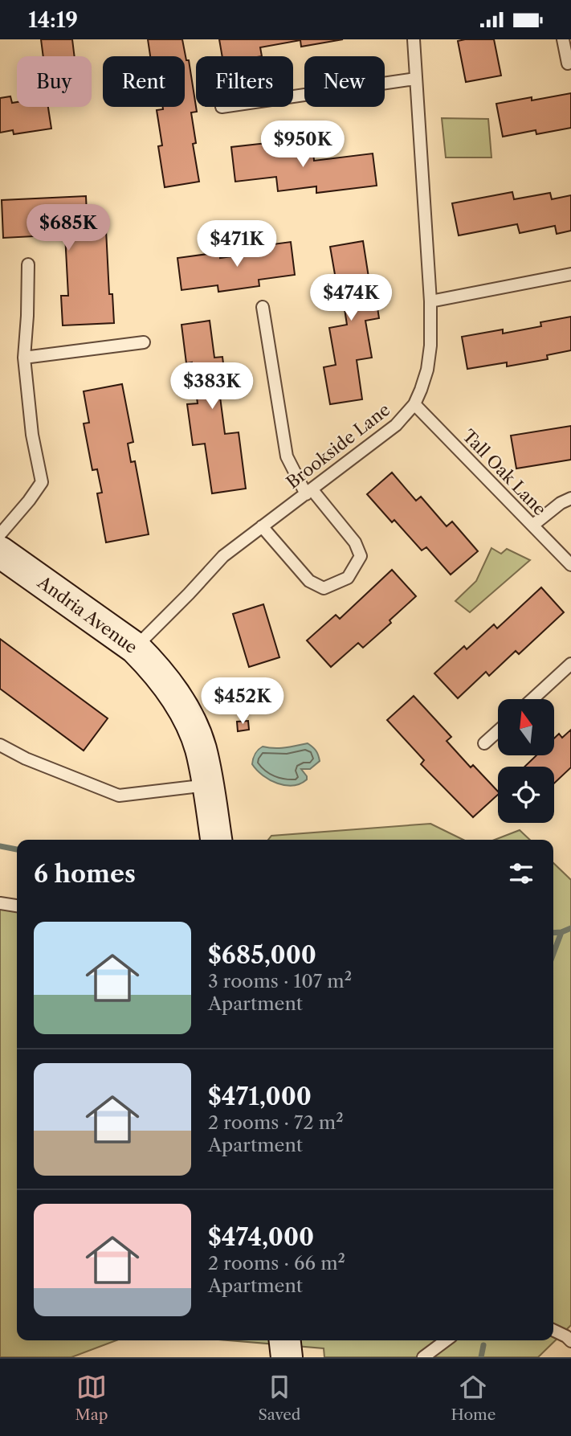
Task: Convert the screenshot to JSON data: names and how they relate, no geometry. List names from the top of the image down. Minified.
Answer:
{"streets":{"street":["Andria Avenue"],"lane":["Brookside Lane","Tall Oak Lane"]},"crossings":[["Brookside Lane","Tall Oak Lane"],["Brookside Lane","Andria Avenue"]],"north":"top","page":{"status":"14:19","chip":["Buy","Rent","Filters","New"],"price":["$950K","$685K","$471K","$474K","$383K","$452K"],"heading":"6 homes","list":[{"name":"$685,000","note":"3 rooms · 107 m² · Apartment"},{"name":"$471,000","note":"2 rooms · 72 m² · Apartment"},{"name":"$474,000","note":"2 rooms · 66 m² · Apartment"}],"tabs":["Map","Saved","Home"]}}
